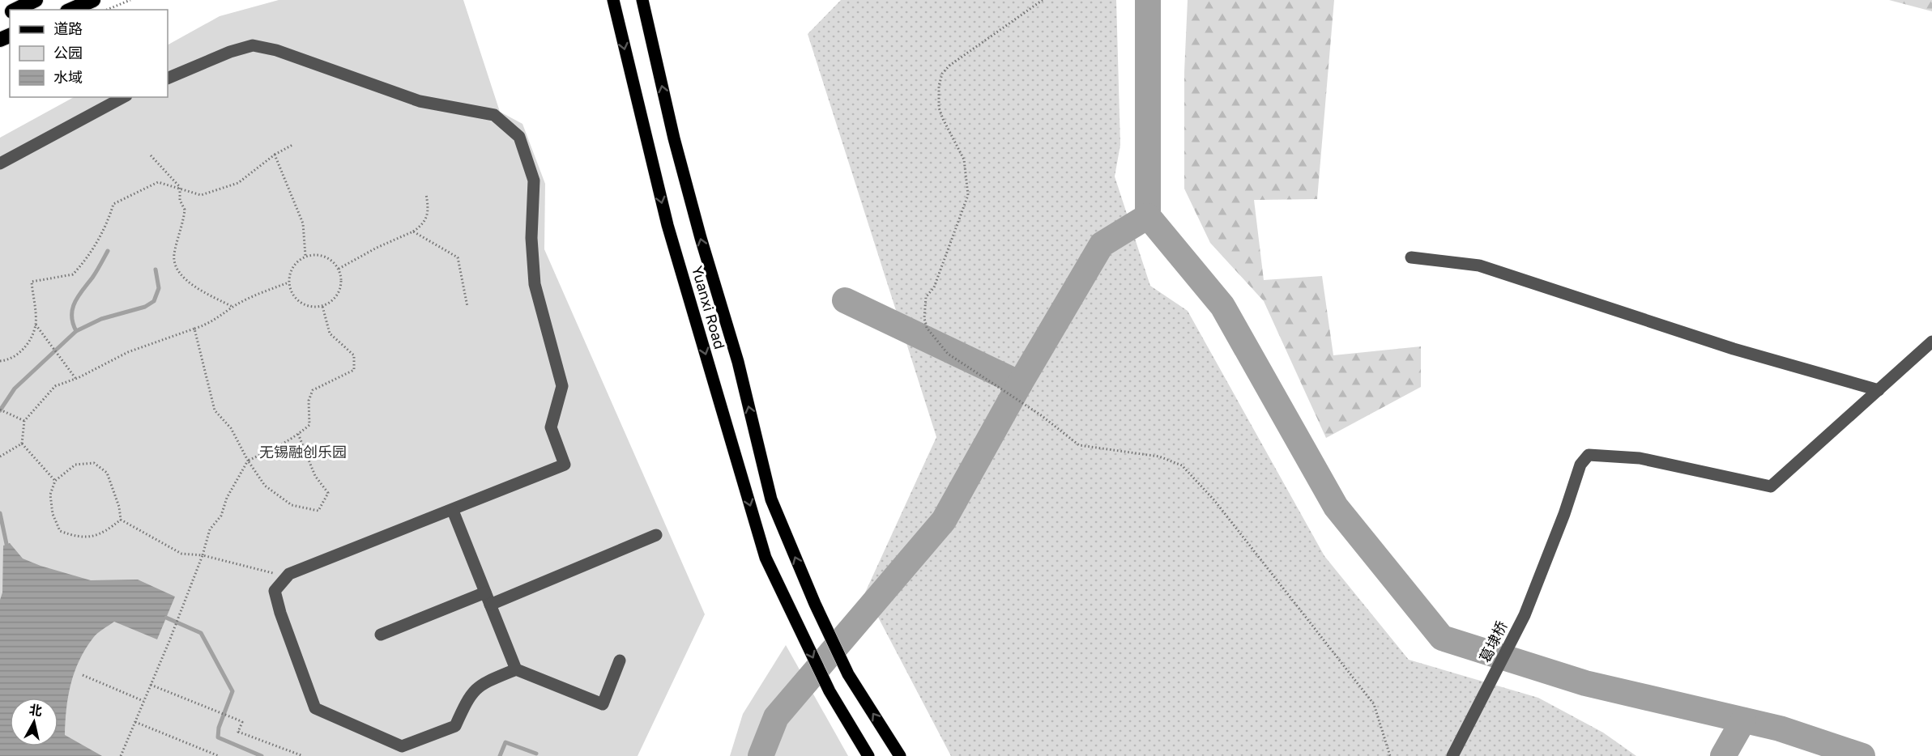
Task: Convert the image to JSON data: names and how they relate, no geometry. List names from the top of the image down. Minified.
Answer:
{"streets":{"main road":["Yuanxi Road"],"street":["葛埭桥"]},"parks":["无锡融创乐园"],"legend":["道路","公园","水域"],"north":"top"}
